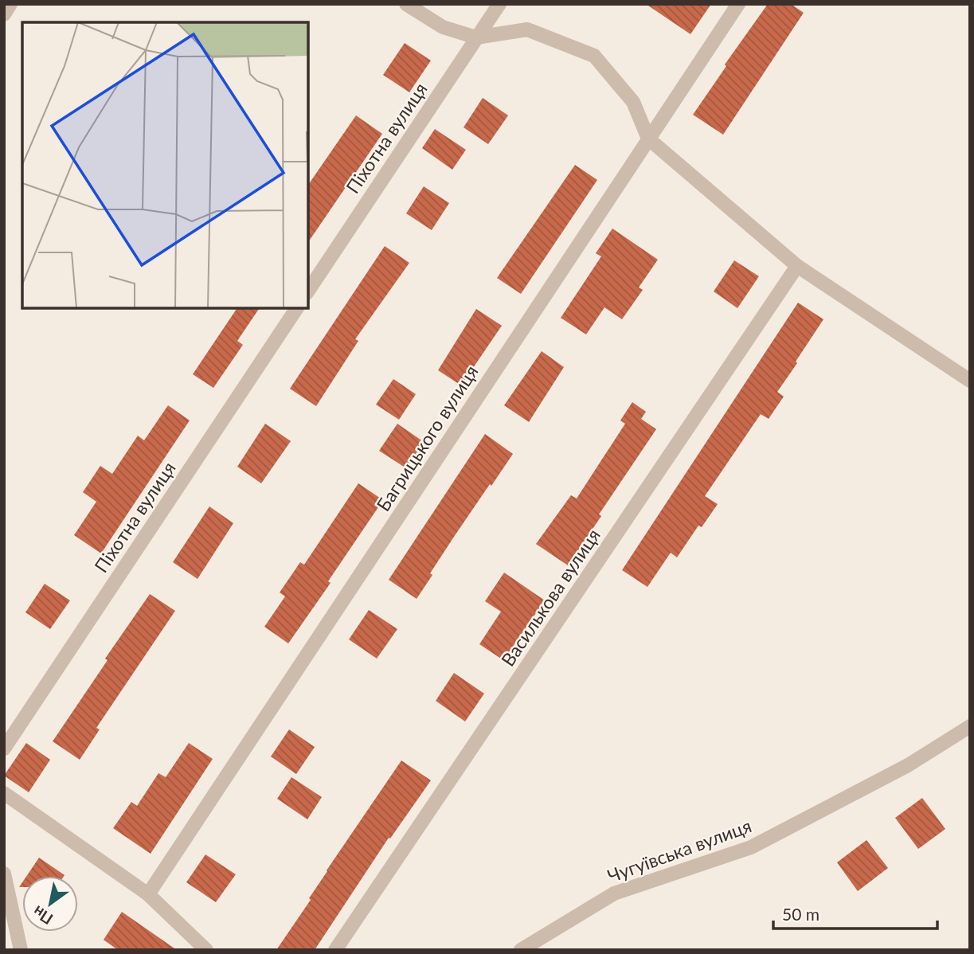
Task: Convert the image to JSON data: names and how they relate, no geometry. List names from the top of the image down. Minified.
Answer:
{"streets":{"street":["Піхотна вулиця","Багрицького вулиця","Василькова вулиця","Чугуївська вулиця"]},"scale_bar":"50 m","north":"bottom left"}
